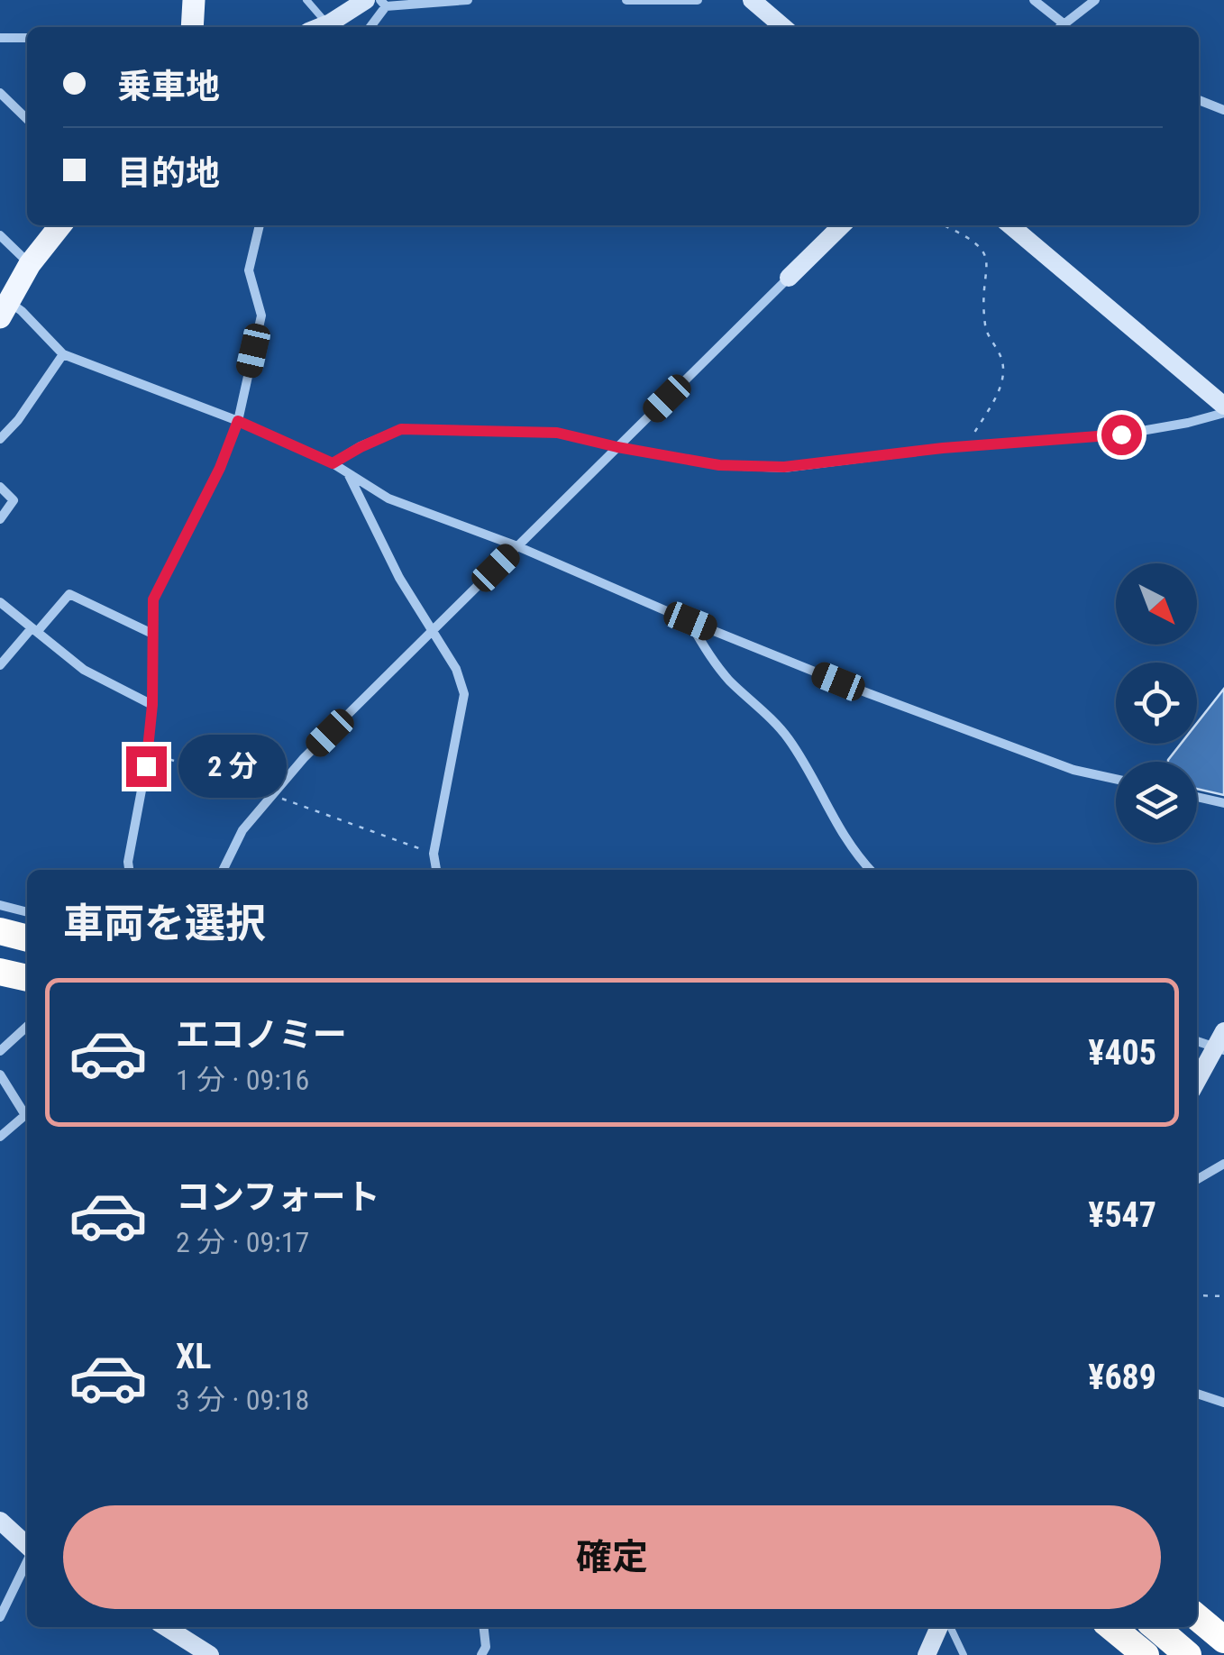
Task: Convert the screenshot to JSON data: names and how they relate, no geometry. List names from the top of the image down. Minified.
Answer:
{"north":"bottom right","page":{"banner":["乗車地","目的地"],"bubble":"2 分","heading":"車両を選択","list":[{"name":"エコノミー","note":"1 分 · 09:16","value":"¥405"},{"name":"コンフォート","note":"2 分 · 09:17","value":"¥547"},{"name":"XL","note":"3 分 · 09:18","value":"¥689"}],"buttons":"確定"}}
